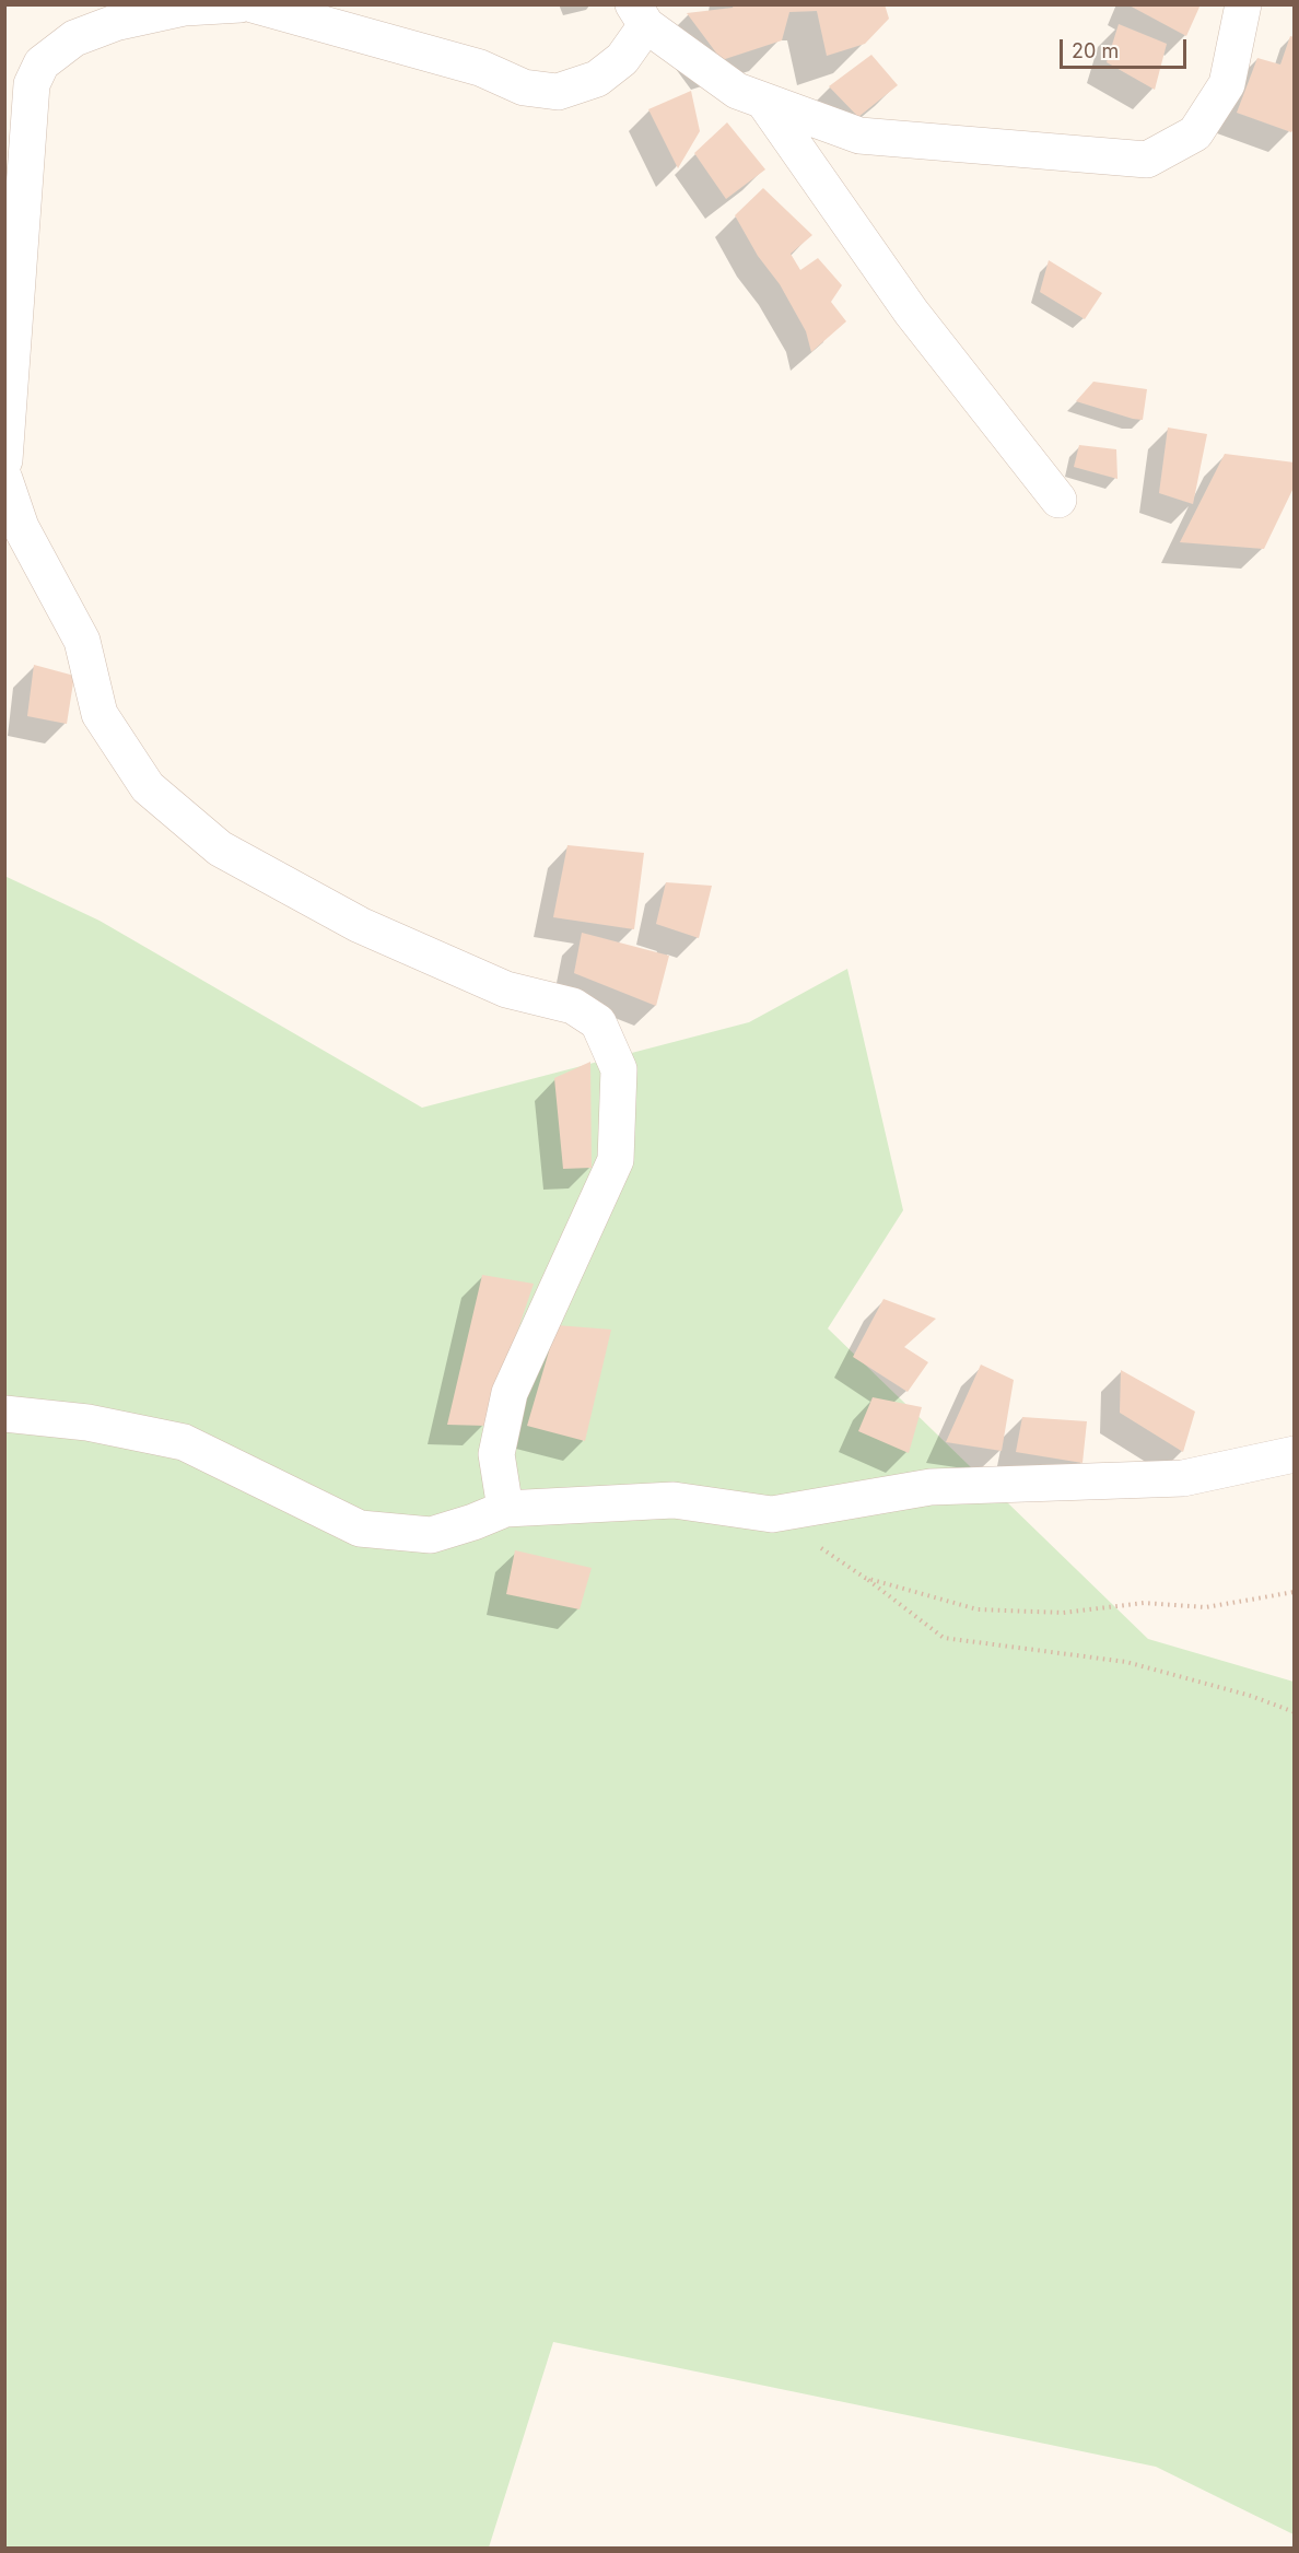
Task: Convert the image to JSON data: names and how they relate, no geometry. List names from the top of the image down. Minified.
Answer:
{"scale_bar":"20 m"}
